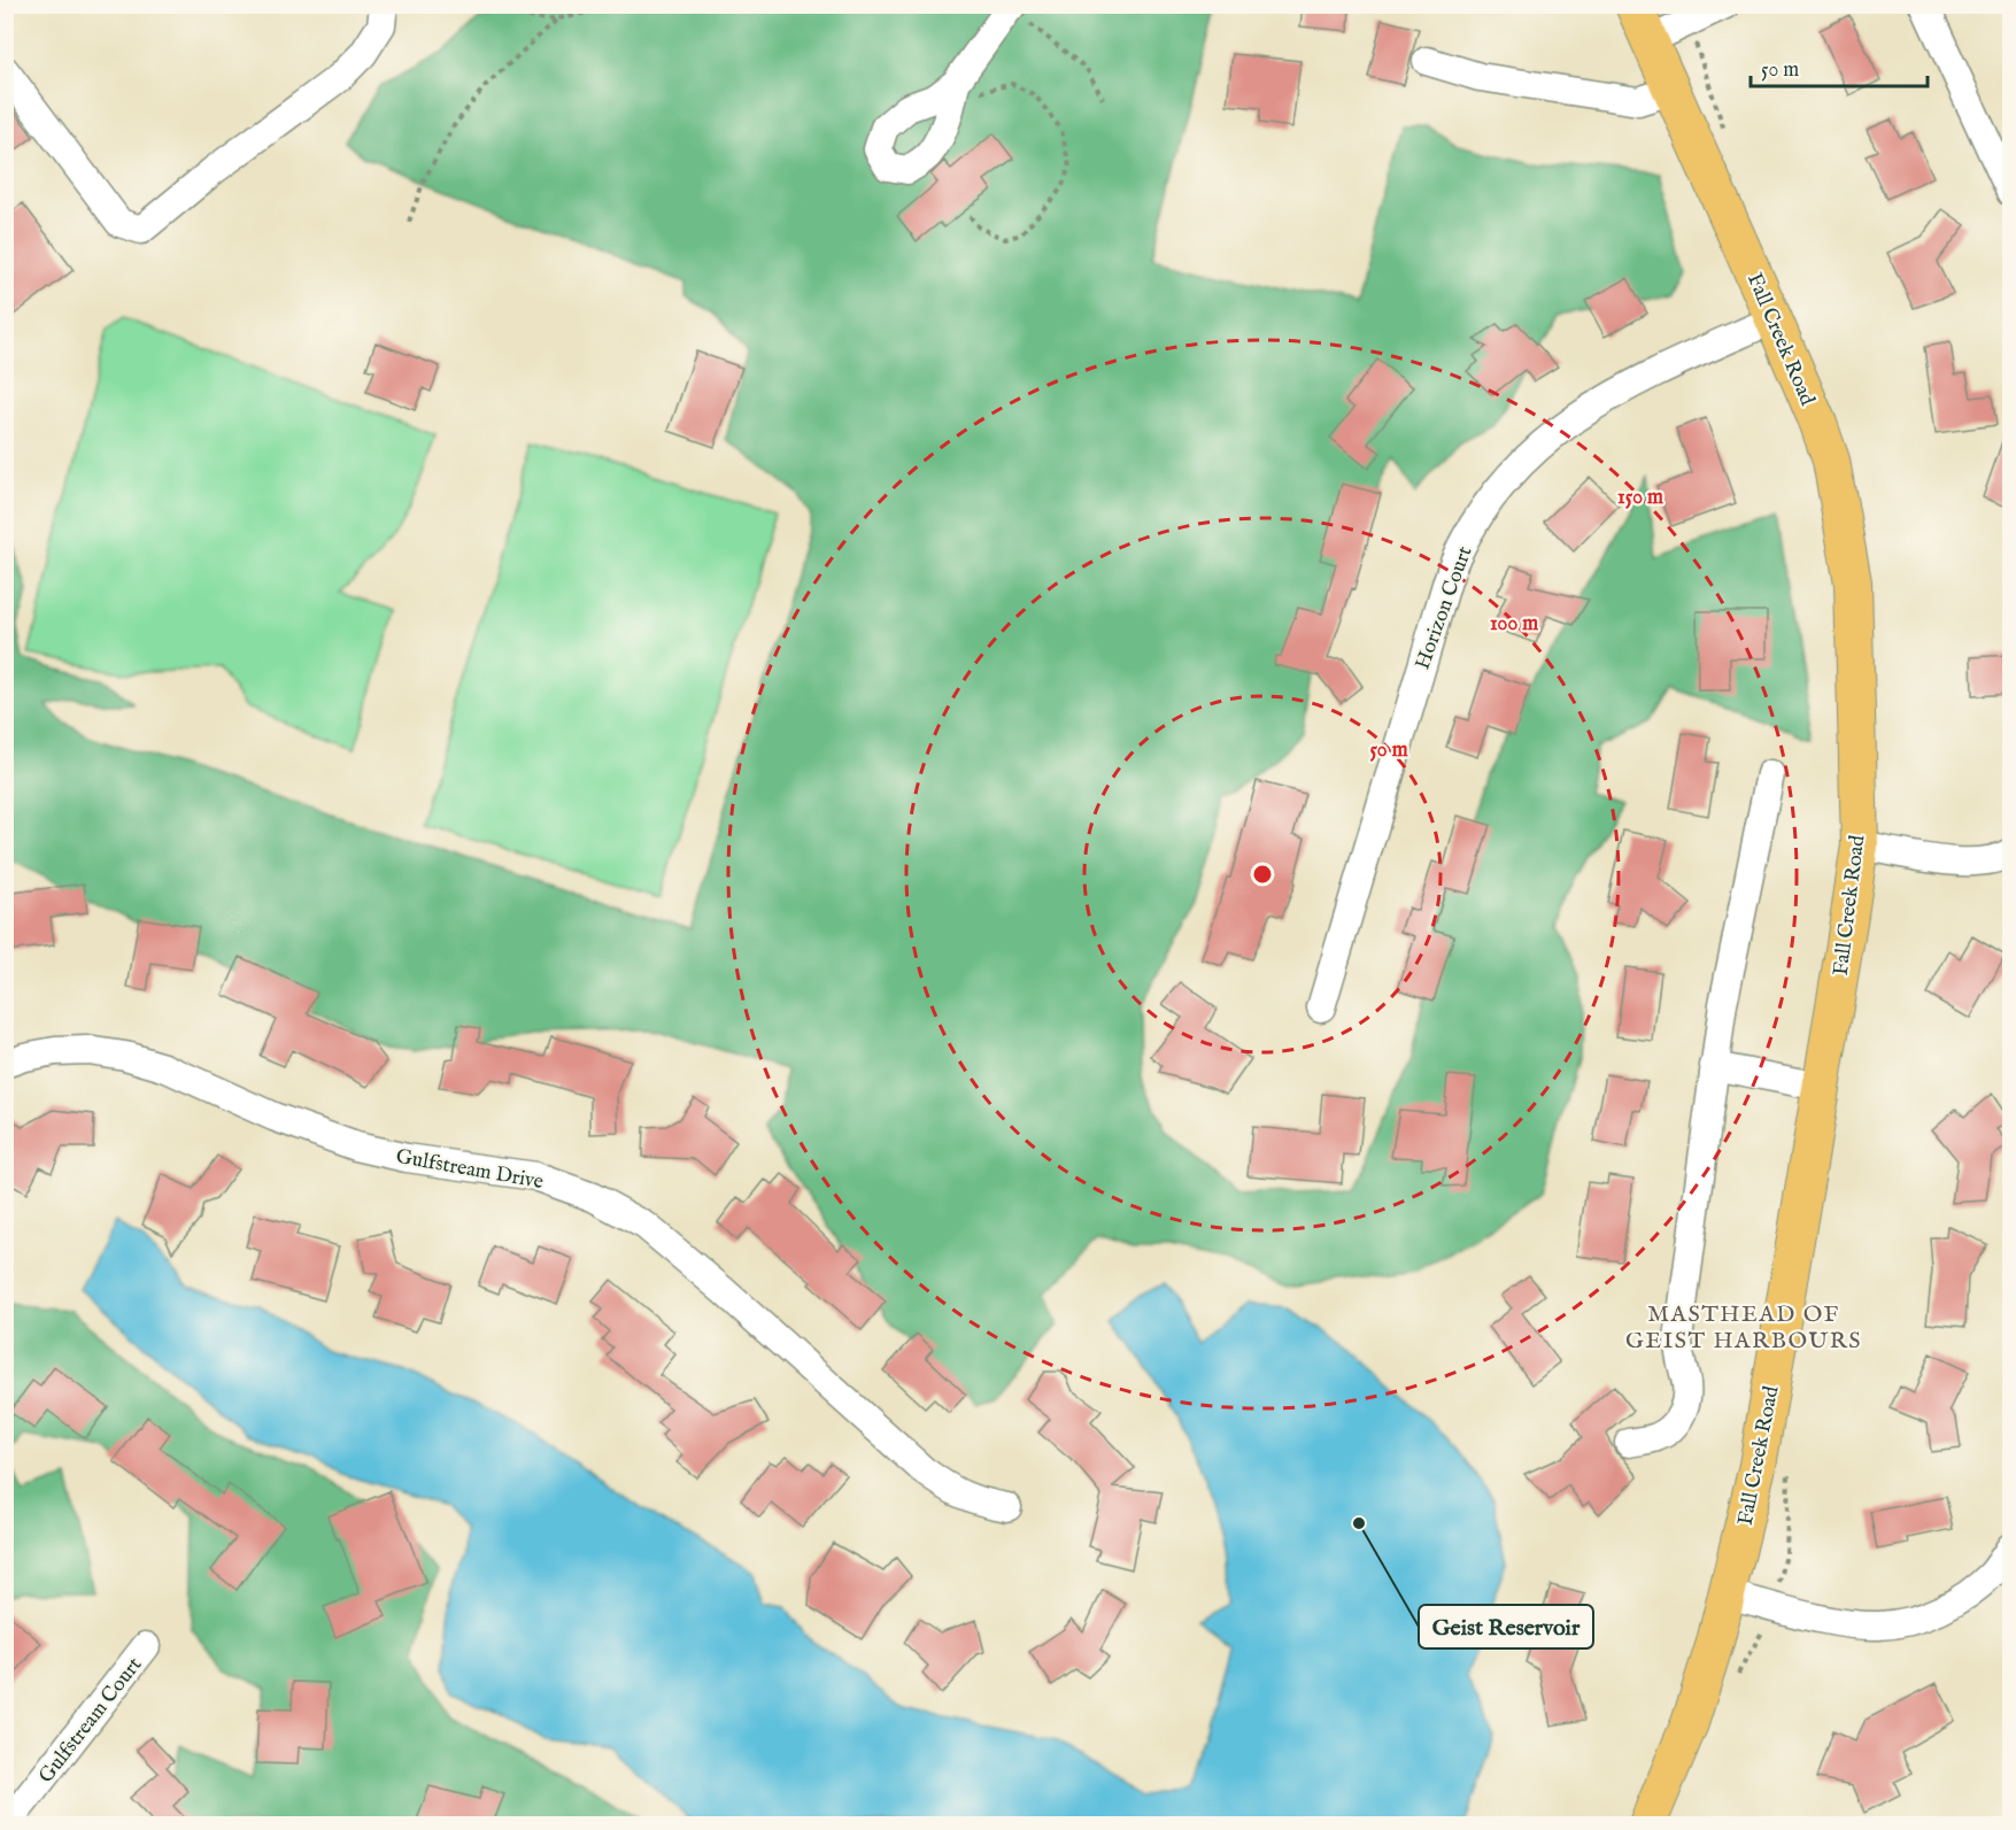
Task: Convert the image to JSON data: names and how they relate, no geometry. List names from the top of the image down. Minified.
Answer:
{"streets":{"main road":["Fall Creek Road"],"street":["Horizon Court","Gulfstream Drive","Gulfstream Court"]},"crossings":[["Fall Creek Road","Horizon Court"]],"districts":["MASTHEAD OF GEIST HARBOURS"],"places":["Geist Reservoir"],"scale_bar":"50 m","rings":["150 m","100 m","50 m"]}
